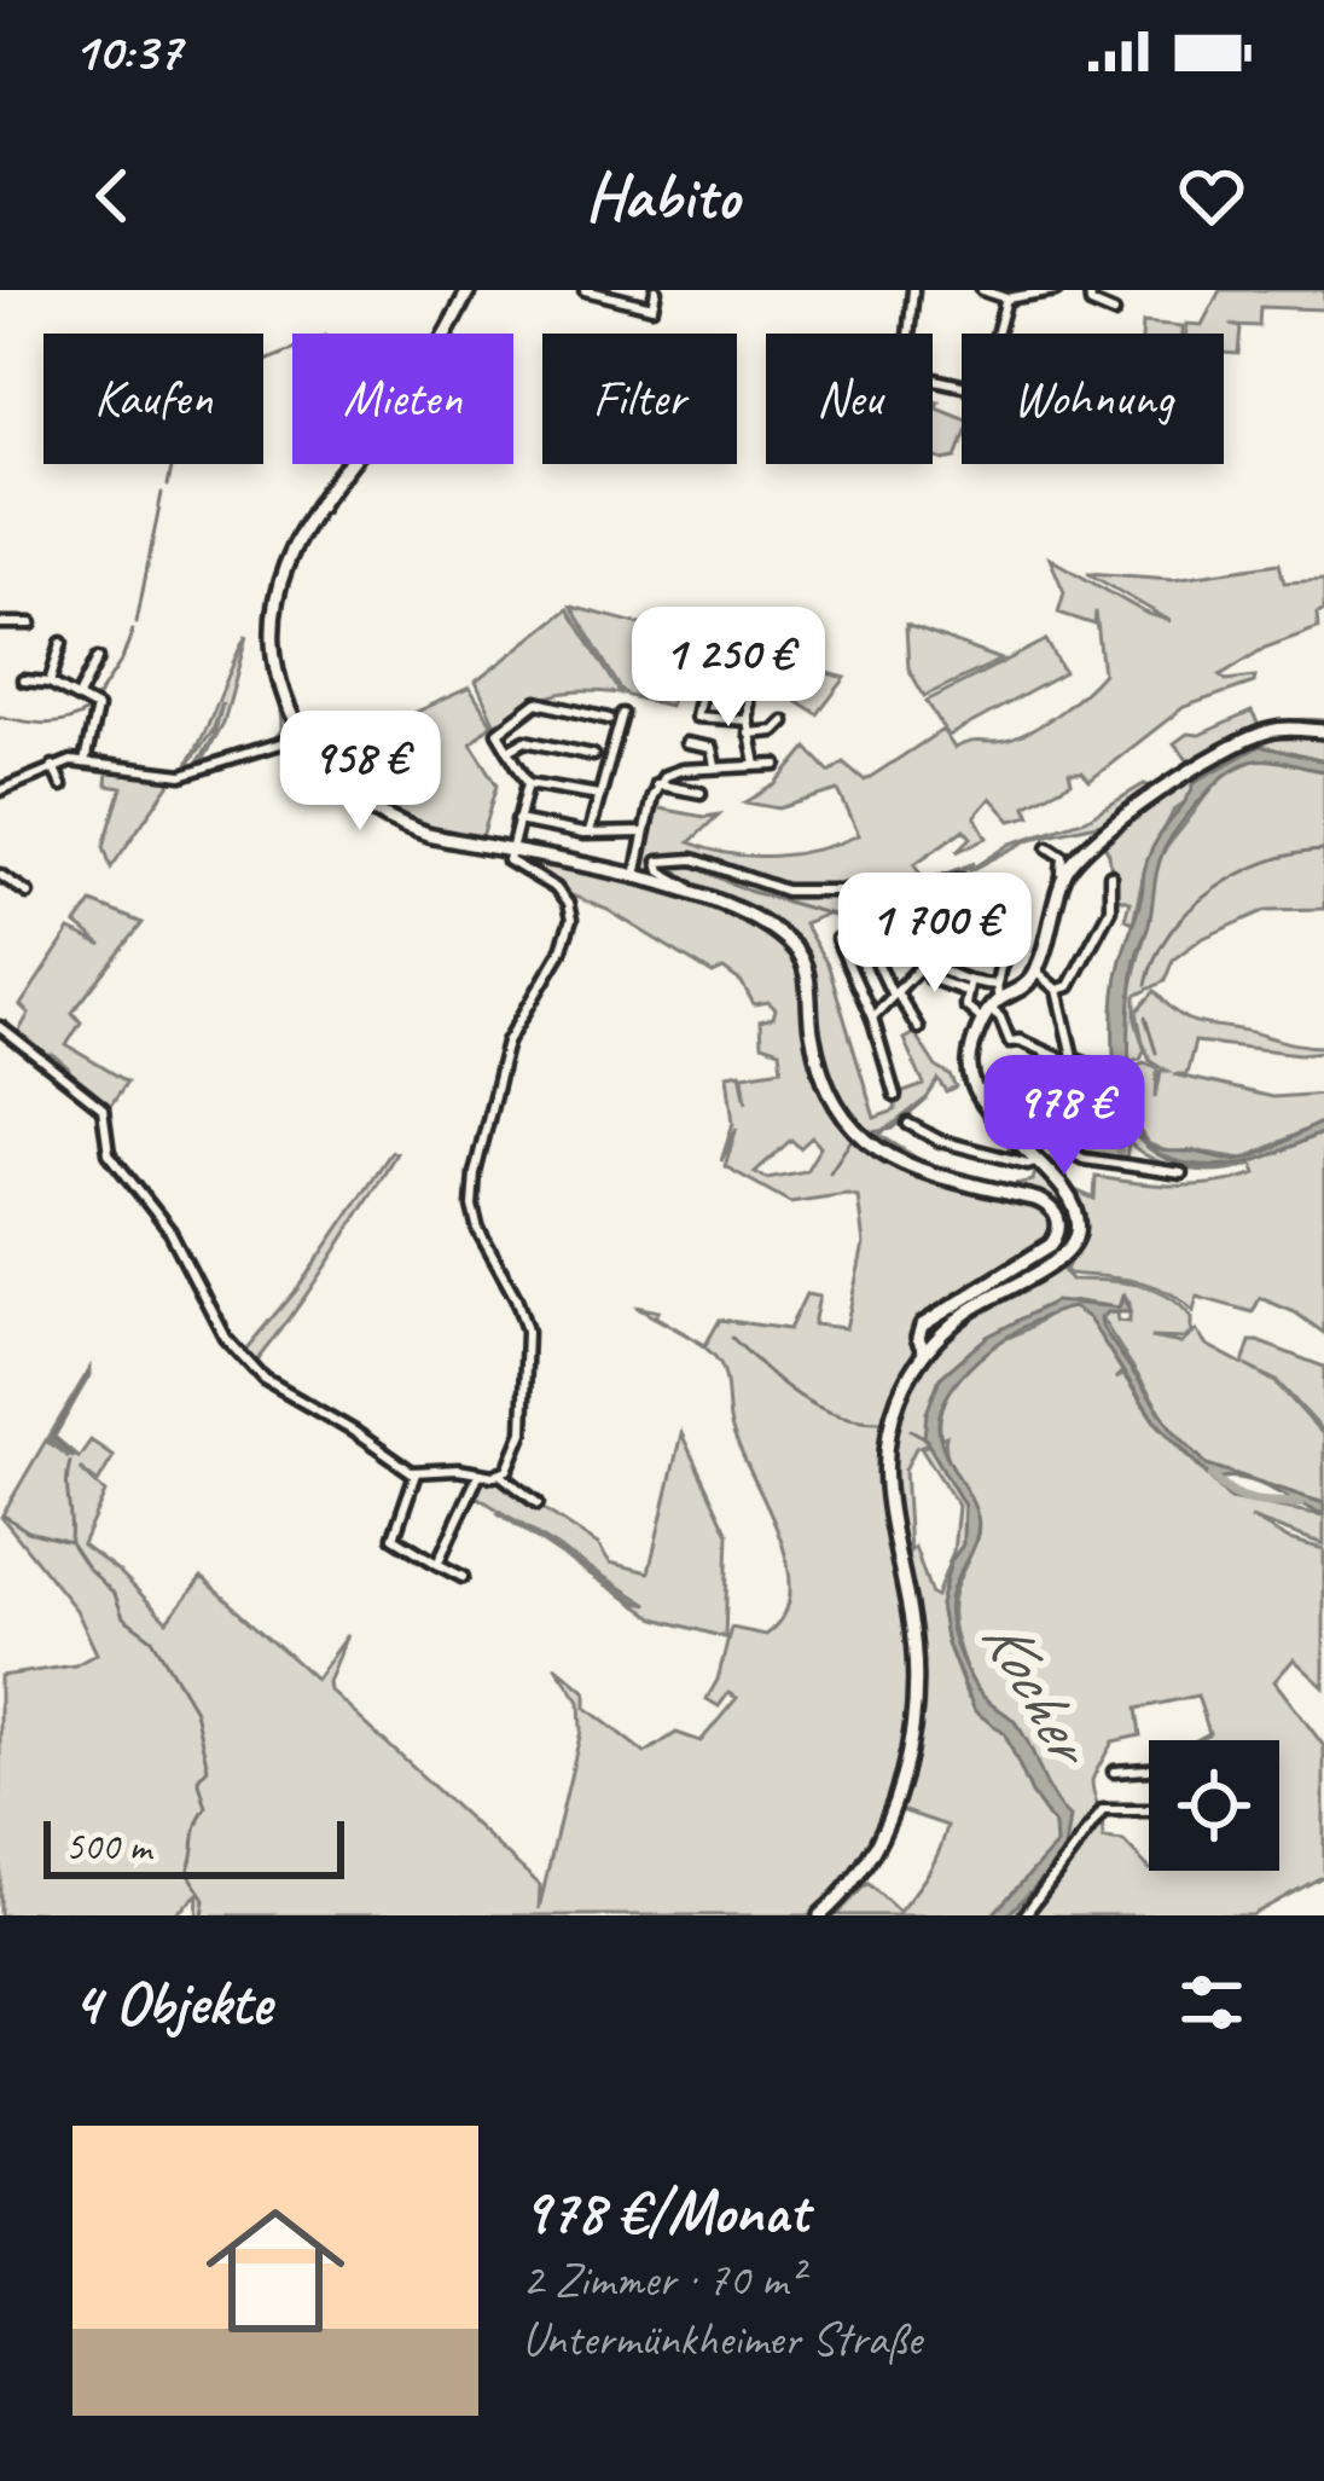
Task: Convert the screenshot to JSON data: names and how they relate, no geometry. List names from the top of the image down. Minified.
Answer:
{"water":["Kocher"],"scale_bar":"500 m","page":{"status":"10:37","header":"Habito","chip":["Kaufen","Mieten","Filter","Neu","Wohnung"],"price":["1 250 €","958 €","1 700 €","978 €"],"scale":"500 m","heading":"4 Objekte","list":[{"name":"978 €/Monat","note":"2 Zimmer · 70 m² · Untermünkheimer Straße"}]}}
